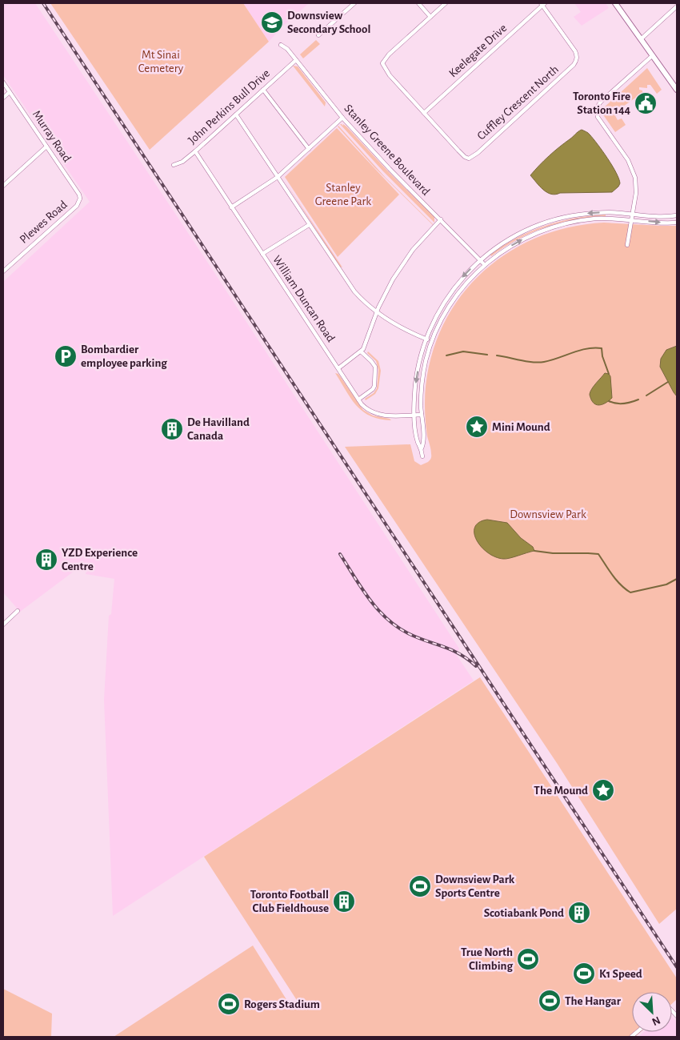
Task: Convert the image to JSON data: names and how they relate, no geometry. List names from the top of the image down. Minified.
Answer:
{"streets":{"street":["Keelegate Drive","Cuffley Crescent North","John Perkins Bull Drive","Murray Road","Stanley Greene Boulevard","Plewes Road","William Duncan Road"]},"crossings":[["Keelegate Drive","Cuffley Crescent North"],["John Perkins Bull Drive","Stanley Greene Boulevard"],["John Perkins Bull Drive","William Duncan Road"],["Murray Road","Plewes Road"]],"parks":["Mt Sinai Cemetery","Stanley Greene Park","Downsview Park"],"places":{"school or university":["Downsview Secondary School"],"public building":["Toronto Fire Station 144"],"parking":["Bombardier employee parking"],"place":["Mini Mound","The Mound"],"building":["De Havilland Canada","YZD Experience Centre","Toronto Football Club Fieldhouse","Scotiabank Pond"],"sports":["Downsview Park Sports Centre","True North Climbing","K1 Speed","The Hangar","Rogers Stadium"]},"north":"bottom right"}
